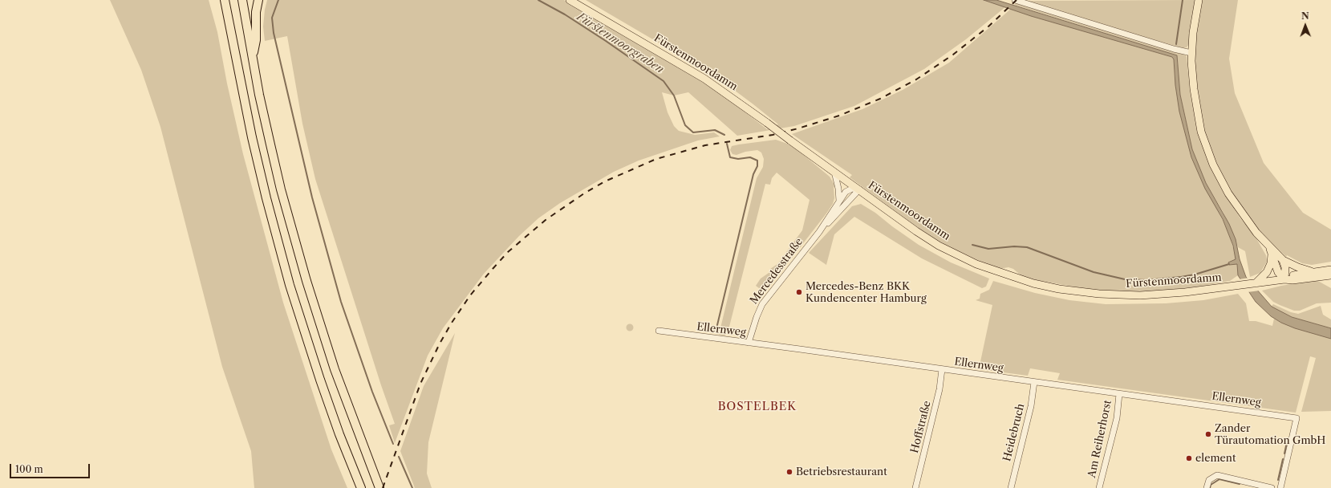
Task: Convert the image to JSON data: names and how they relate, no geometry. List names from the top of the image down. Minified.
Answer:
{"streets":{"main road":["Fürstenmoordamm"],"street":["Mercedesstraße","Ellernweg","Hoffstraße","Heidebruch","Am Reiherhorst"]},"crossings":[["Fürstenmoordamm","Mercedesstraße"],["Mercedesstraße","Ellernweg"],["Ellernweg","Hoffstraße"],["Ellernweg","Heidebruch"],["Ellernweg","Am Reiherhorst"]],"districts":["BOSTELBEK"],"water":["Fürstenmoorgraben"],"places":["Mercedes-Benz BKK Kundencenter Hamburg","Zander Türautomation GmbH","element","Betriebsrestaurant"],"scale_bar":"100 m","north":"top"}
